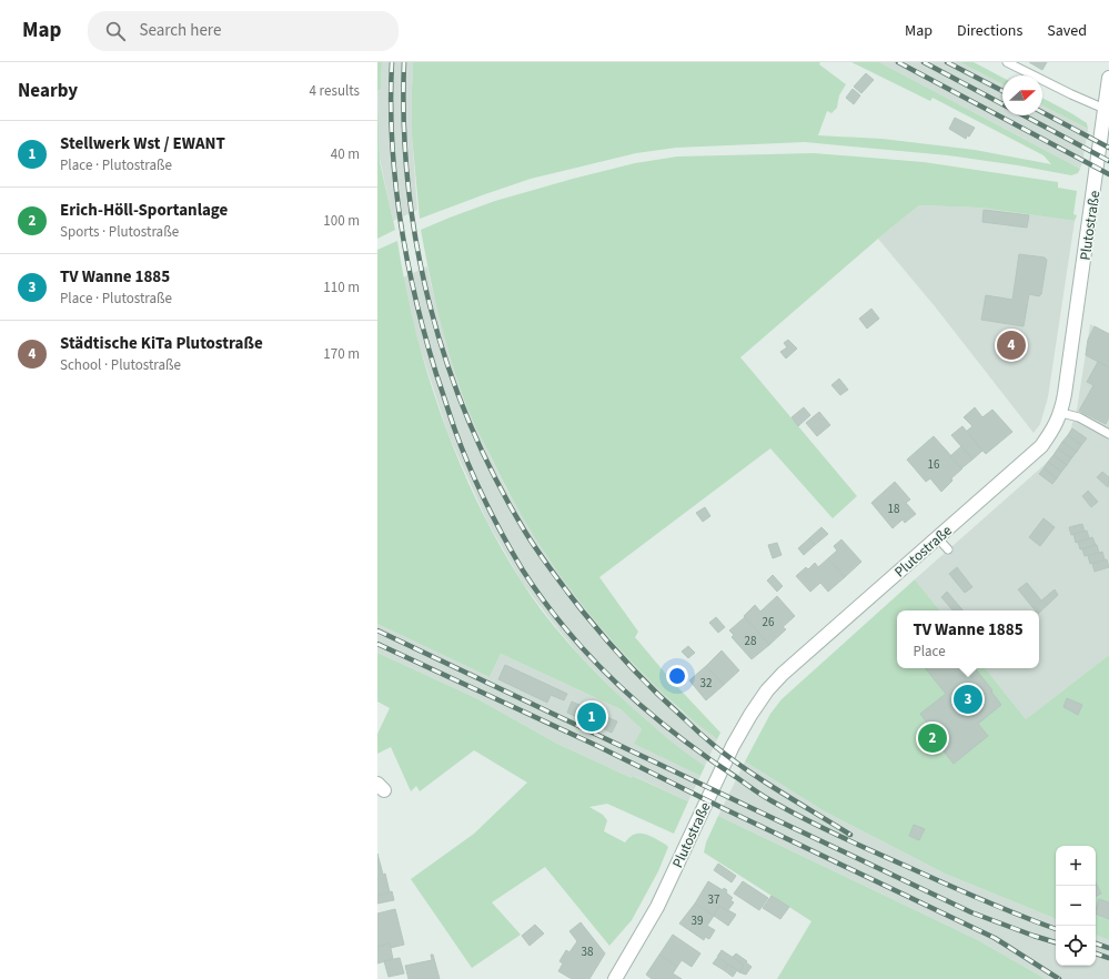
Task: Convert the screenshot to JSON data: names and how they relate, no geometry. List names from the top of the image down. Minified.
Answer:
{"streets":{"street":["Plutostraße"]},"house_numbers":["16","18","26","28","32","37","39","38"],"north":"right","page":{"header":"Map","search":"Search here","nav":["Map","Directions","Saved"],"heading":["Nearby","4 results"],"list":[{"mark":"1","name":"Stellwerk Wst / EWANT","note":"Place · Plutostraße","value":"40 m"},{"mark":"2","name":"Erich-Höll-Sportanlage","note":"Sports · Plutostraße","value":"100 m"},{"mark":"3","name":"TV Wanne 1885","note":"Place · Plutostraße","value":"110 m"},{"mark":"4","name":"Städtische KiTa Plutostraße","note":"School · Plutostraße","value":"170 m"}],"pins":["4","3","1","2"],"popup":["TV Wanne 1885","Place"],"map_buttons":["+","−"]}}
